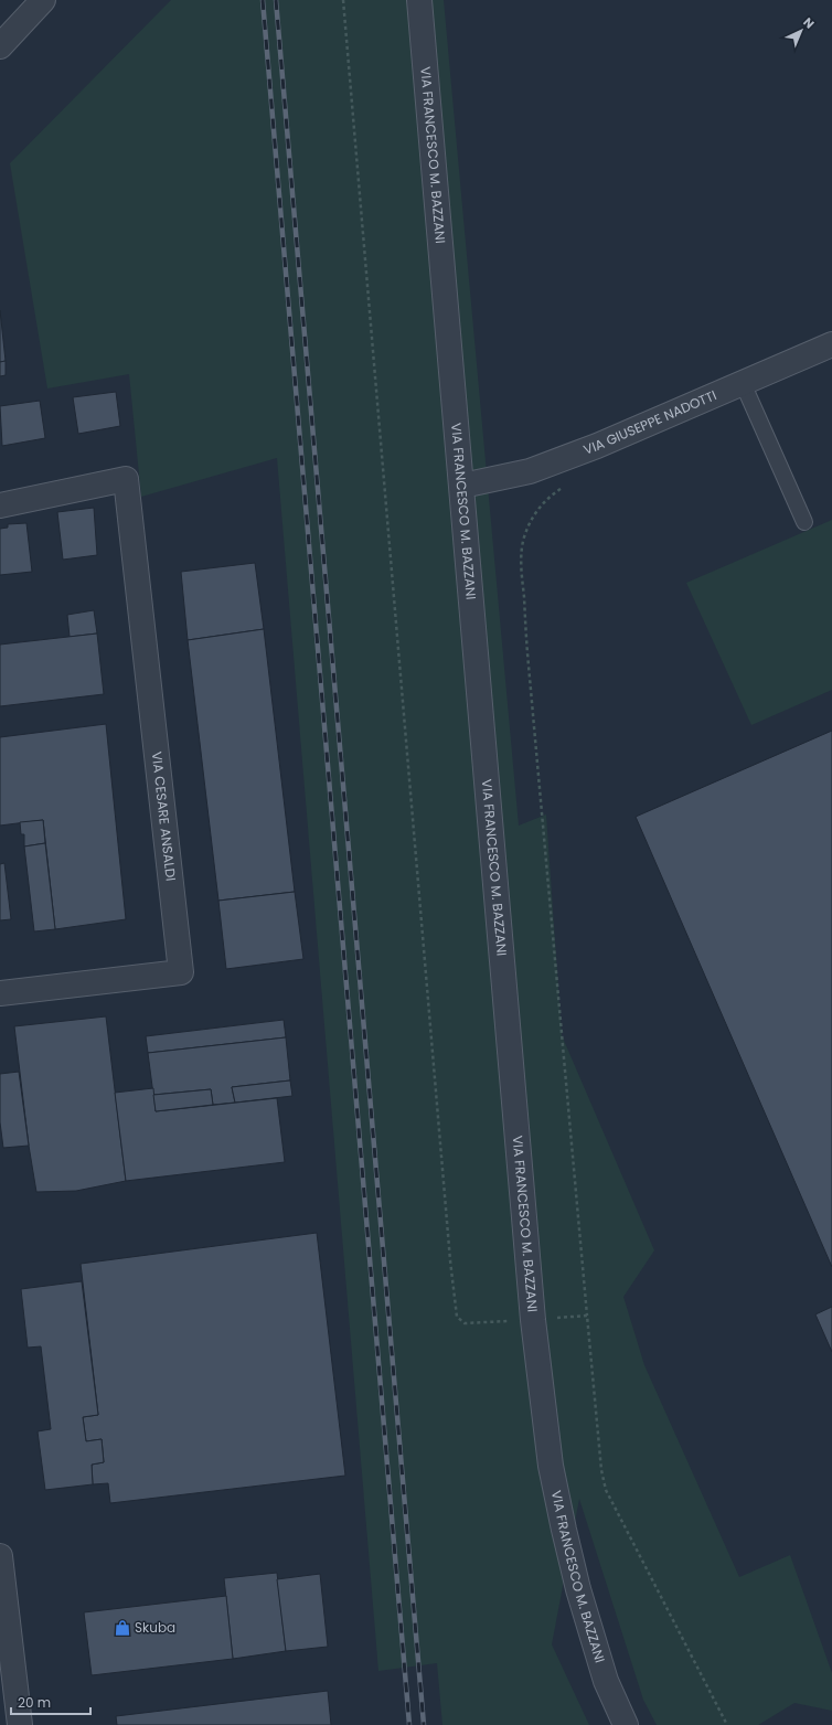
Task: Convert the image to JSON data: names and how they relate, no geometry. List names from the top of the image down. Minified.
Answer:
{"streets":{"street":["VIA FRANCESCO M. BAZZANI","VIA GIUSEPPE NADOTTI","VIA CESARE ANSALDI"]},"crossings":[["VIA FRANCESCO M. BAZZANI","VIA GIUSEPPE NADOTTI"]],"places":{"shop":["Skuba"]},"scale_bar":"20 m","north":"top right"}
